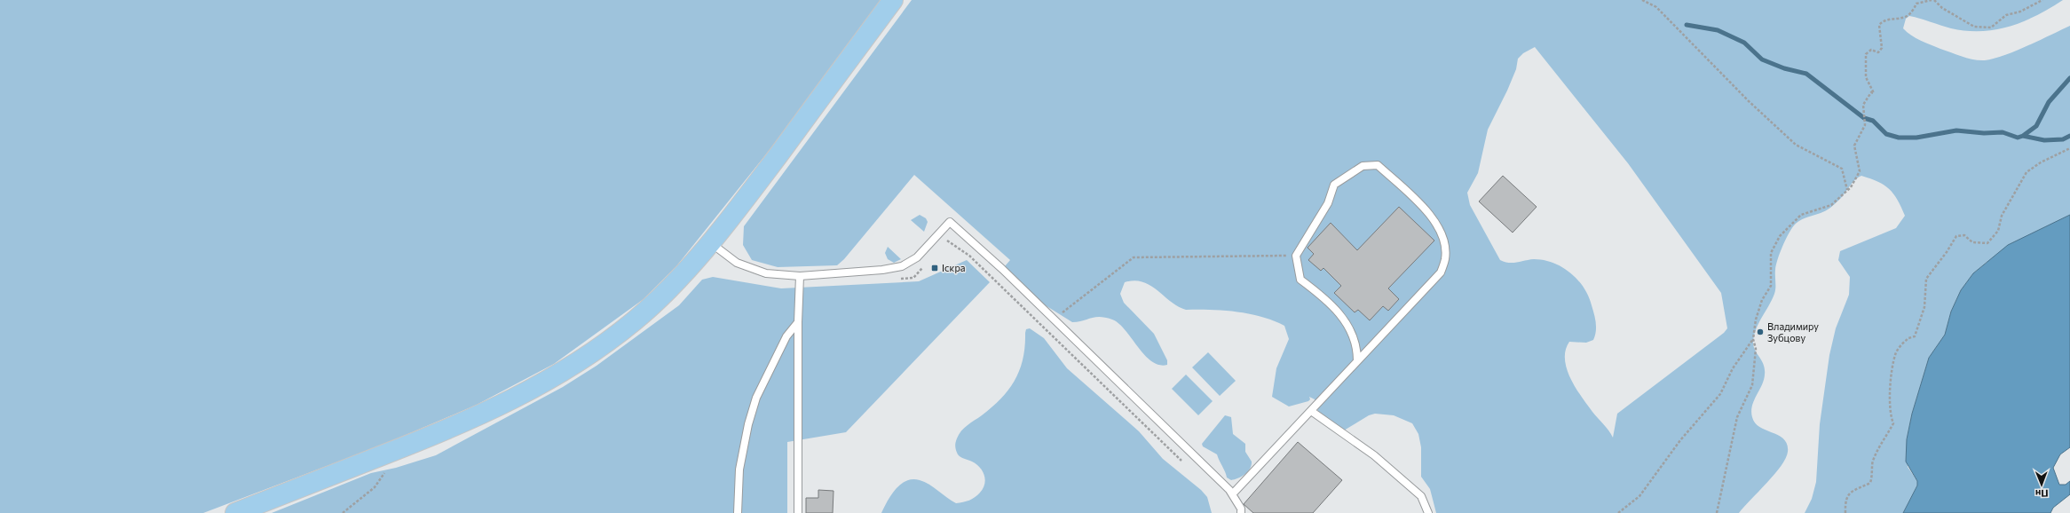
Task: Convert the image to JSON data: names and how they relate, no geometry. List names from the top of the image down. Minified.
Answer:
{"places":{"transit":["Іскра"],"other":["Владимиру Зубцову"]},"north":"bottom"}
